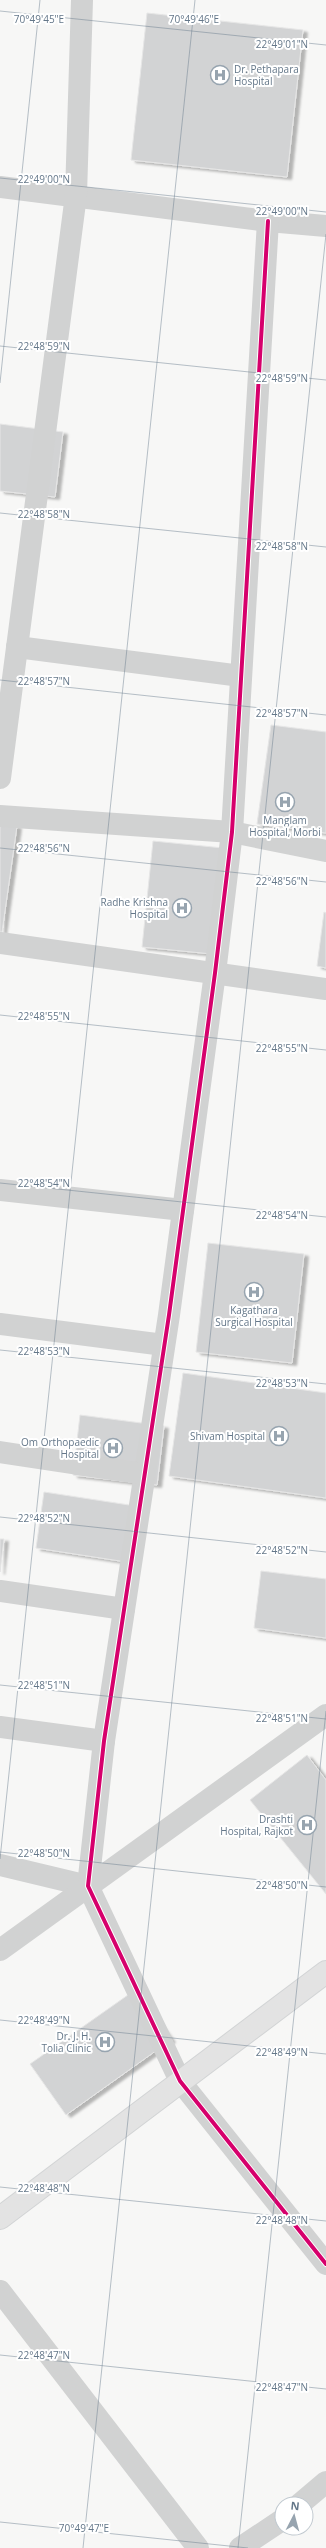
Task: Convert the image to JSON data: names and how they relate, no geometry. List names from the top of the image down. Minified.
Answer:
{"places":{"hospital":["Dr. Pethapara Hospital","Manglam Hospital, Morbi","Radhe Krishna Hospital","Kagathara Surgical Hospital","Shivam Hospital","Om Orthopaedic Hospital","Drashti Hospital, Rajkot","Dr. J. H. Tolia Clinic"]},"north":"top","coordinates":["70°49'45\"E","70°49'46\"E","22°49'01\"N","22°49'00\"N","22°48'59\"N","22°48'58\"N","22°48'57\"N","22°48'56\"N","22°48'55\"N","22°48'54\"N","22°48'53\"N","22°48'52\"N","22°48'51\"N","22°48'50\"N","22°48'49\"N","22°48'48\"N","22°48'47\"N","70°49'47\"E"]}
